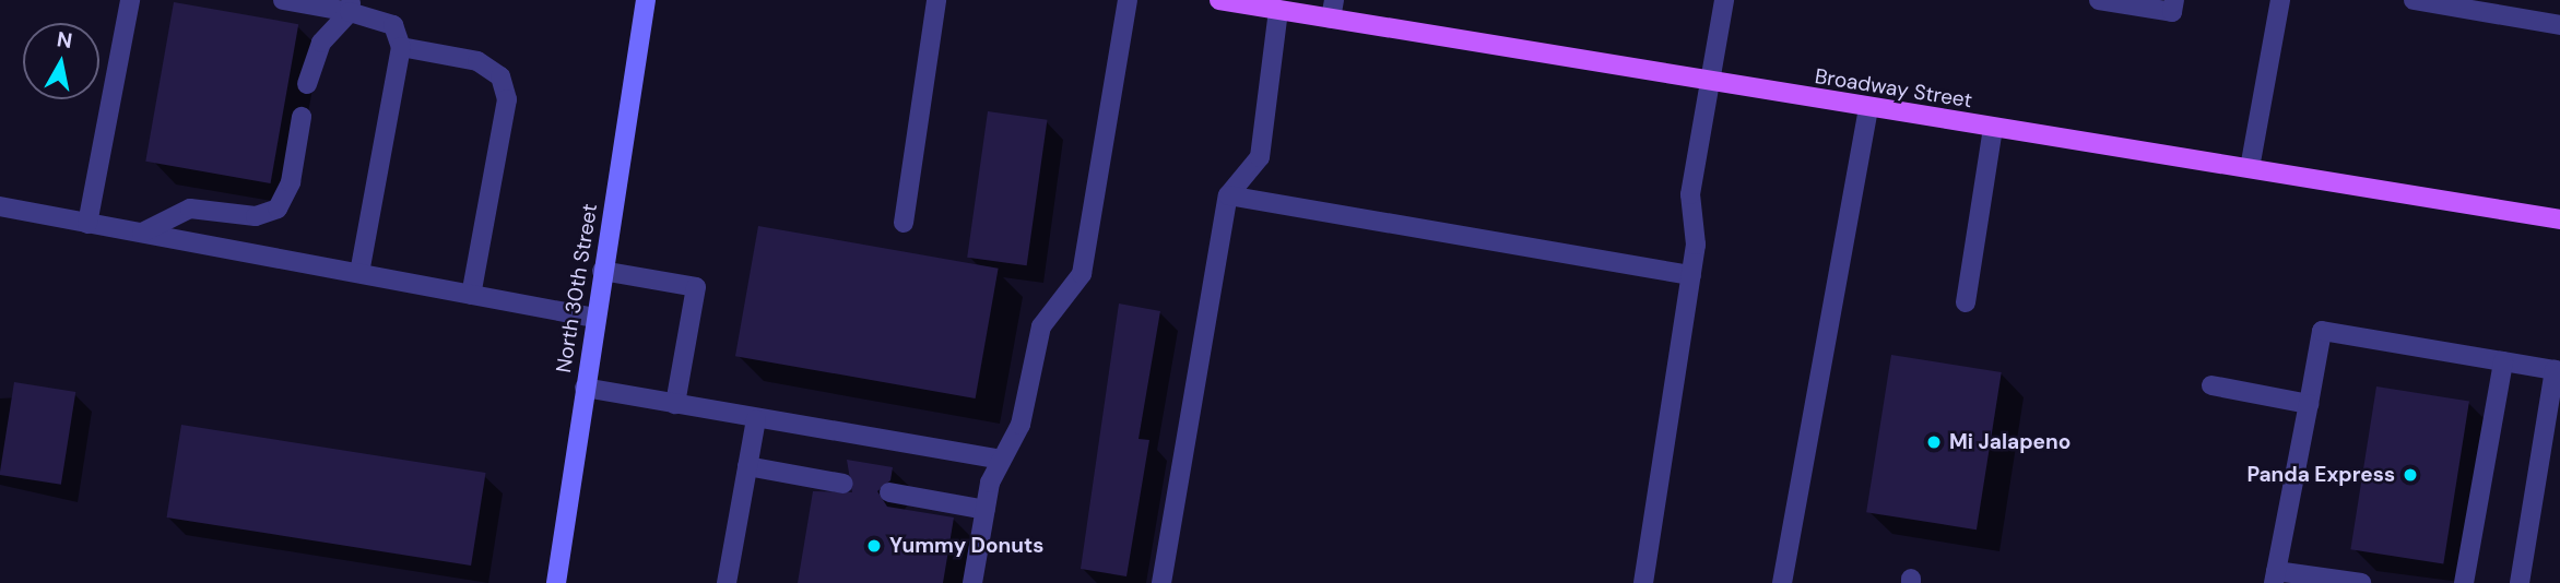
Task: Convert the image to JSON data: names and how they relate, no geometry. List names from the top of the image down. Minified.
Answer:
{"streets":{"main road":["Broadway Street"],"street":["North 30th Street"]},"places":["Mi Jalapeno","Panda Express","Yummy Donuts"],"north":"top"}
